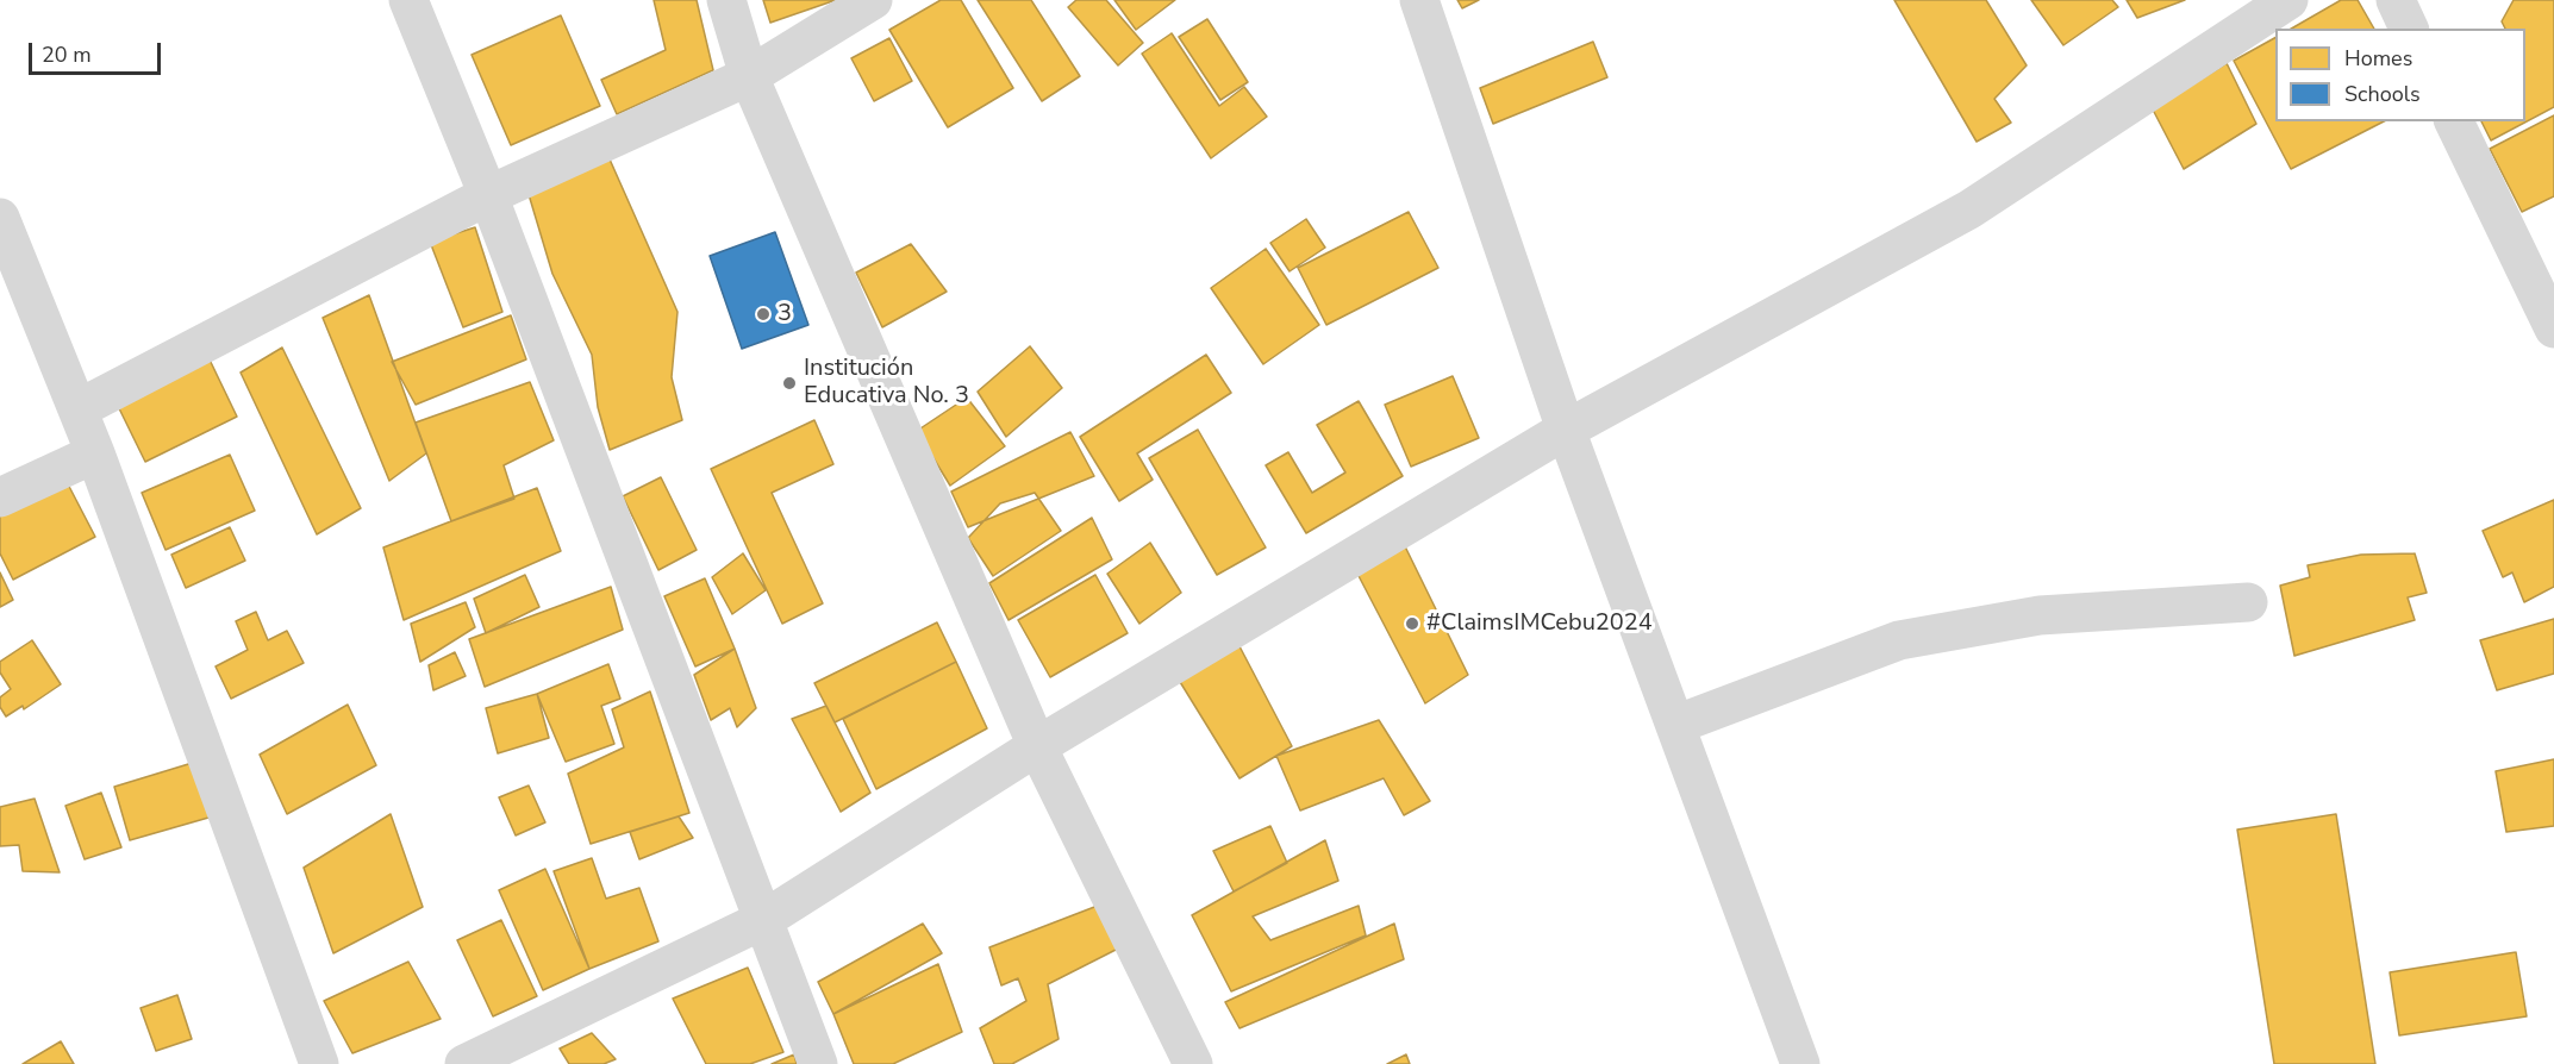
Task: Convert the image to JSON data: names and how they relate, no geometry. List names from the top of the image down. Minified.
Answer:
{"places":["3","Institución Educativa No. 3","#ClaimsIMCebu2024"],"legend":["Homes","Schools"],"scale_bar":"20 m"}
